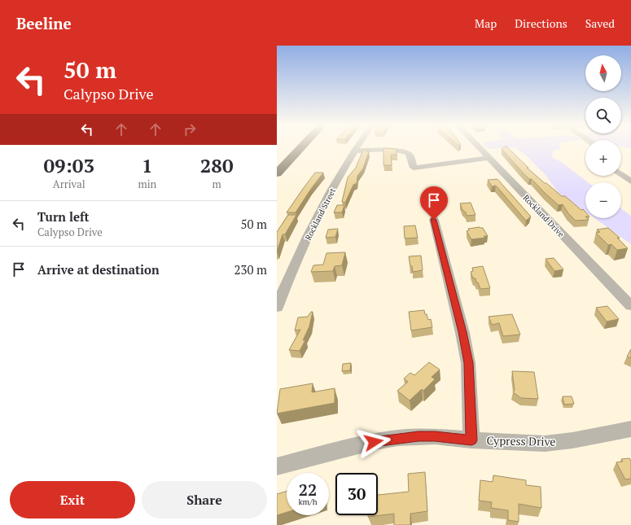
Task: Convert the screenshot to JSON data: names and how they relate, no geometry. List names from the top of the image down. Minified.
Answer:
{"streets":{"street":["Rockland Street","Rockland Drive","Cypress Drive"]},"north":"top","page":{"header":"Beeline","nav":["Map","Directions","Saved"],"turn":["50 m","Calypso Drive"],"map_buttons":["+","−"],"eta":["09:03","Arrival","1","min","280","m"],"list":[{"name":"Turn left","note":"Calypso Drive","value":"50 m"},{"name":"Arrive at destination","value":"230 m"}],"speed":"22 km/h","limit":"30","buttons":["Exit","Share"]}}
